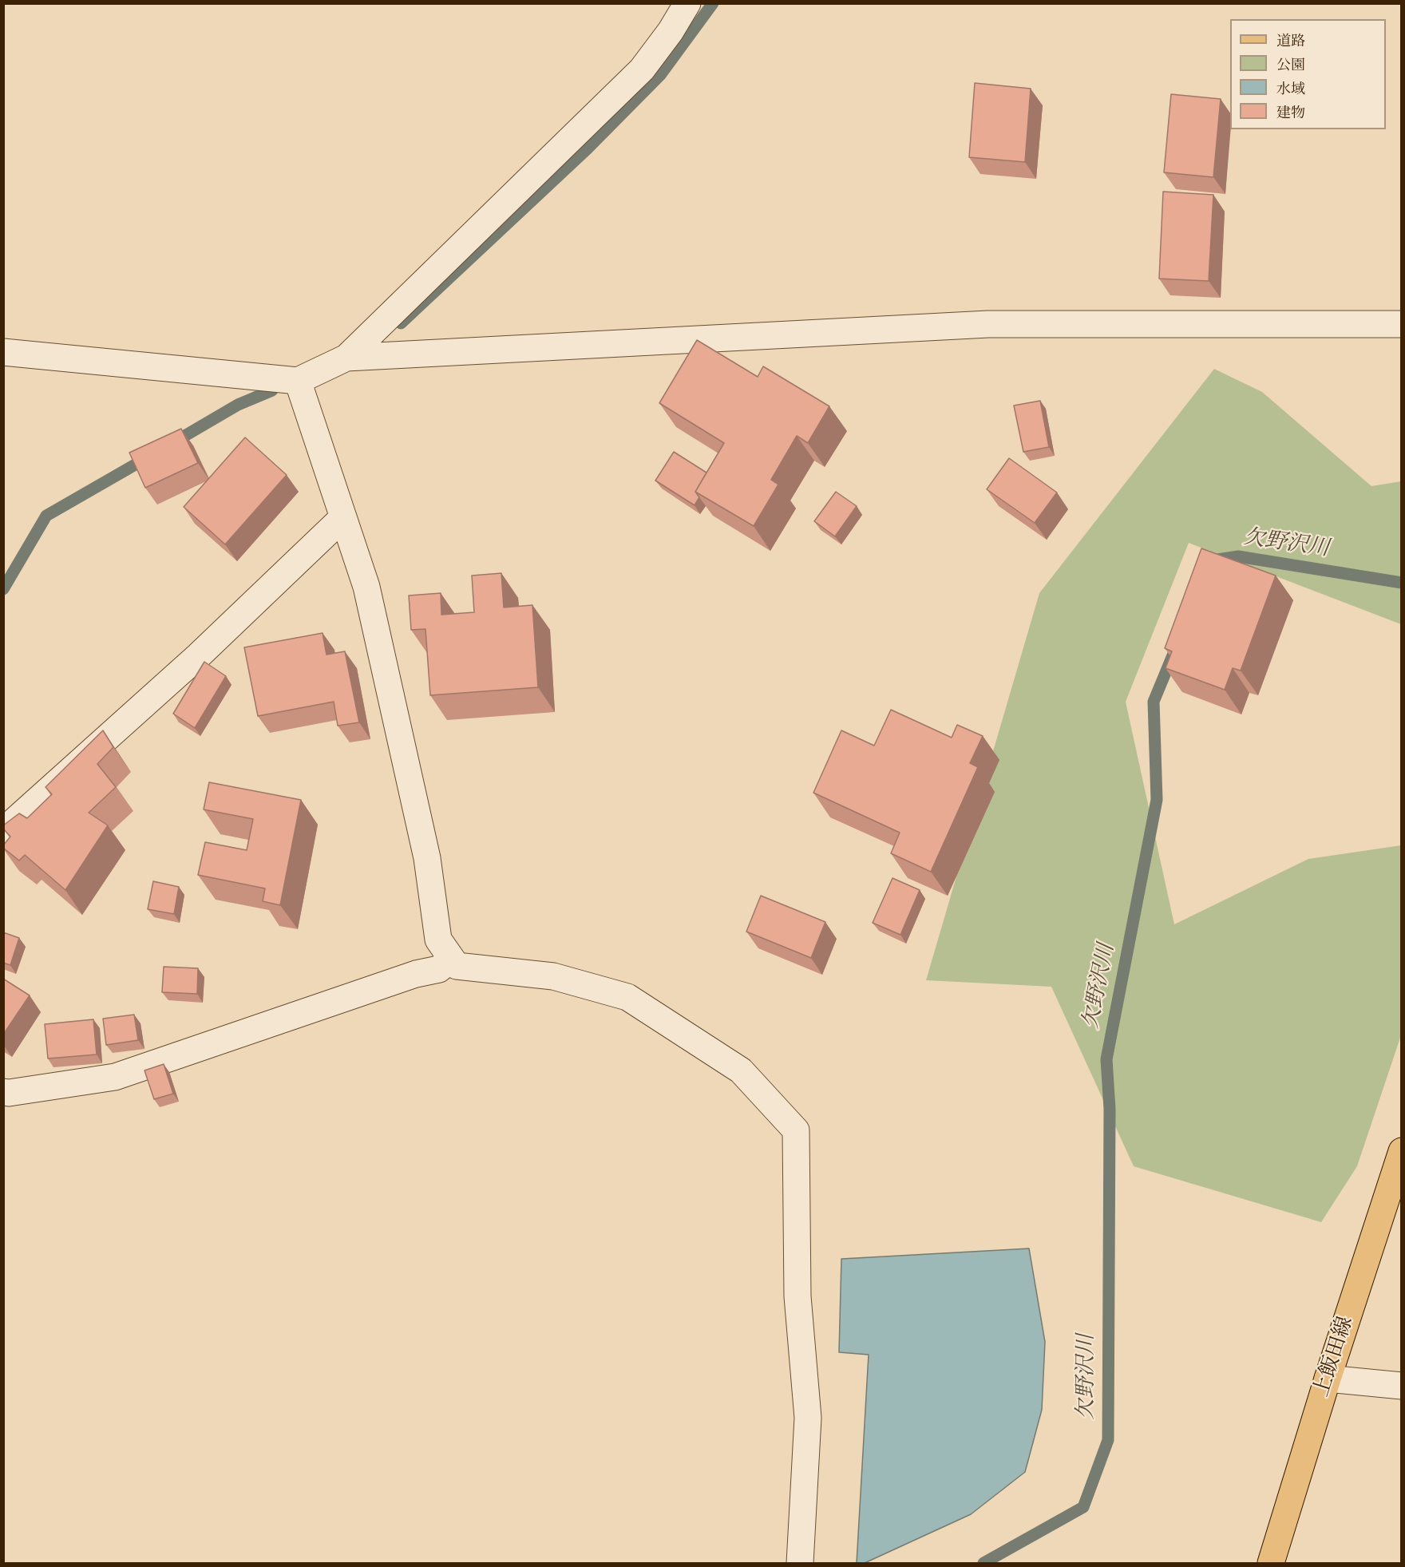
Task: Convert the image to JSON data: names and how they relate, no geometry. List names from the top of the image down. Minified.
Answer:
{"streets":{"main road":["上飯田線"]},"water":["欠野沢川"],"legend":["道路","公園","水域","建物"]}
